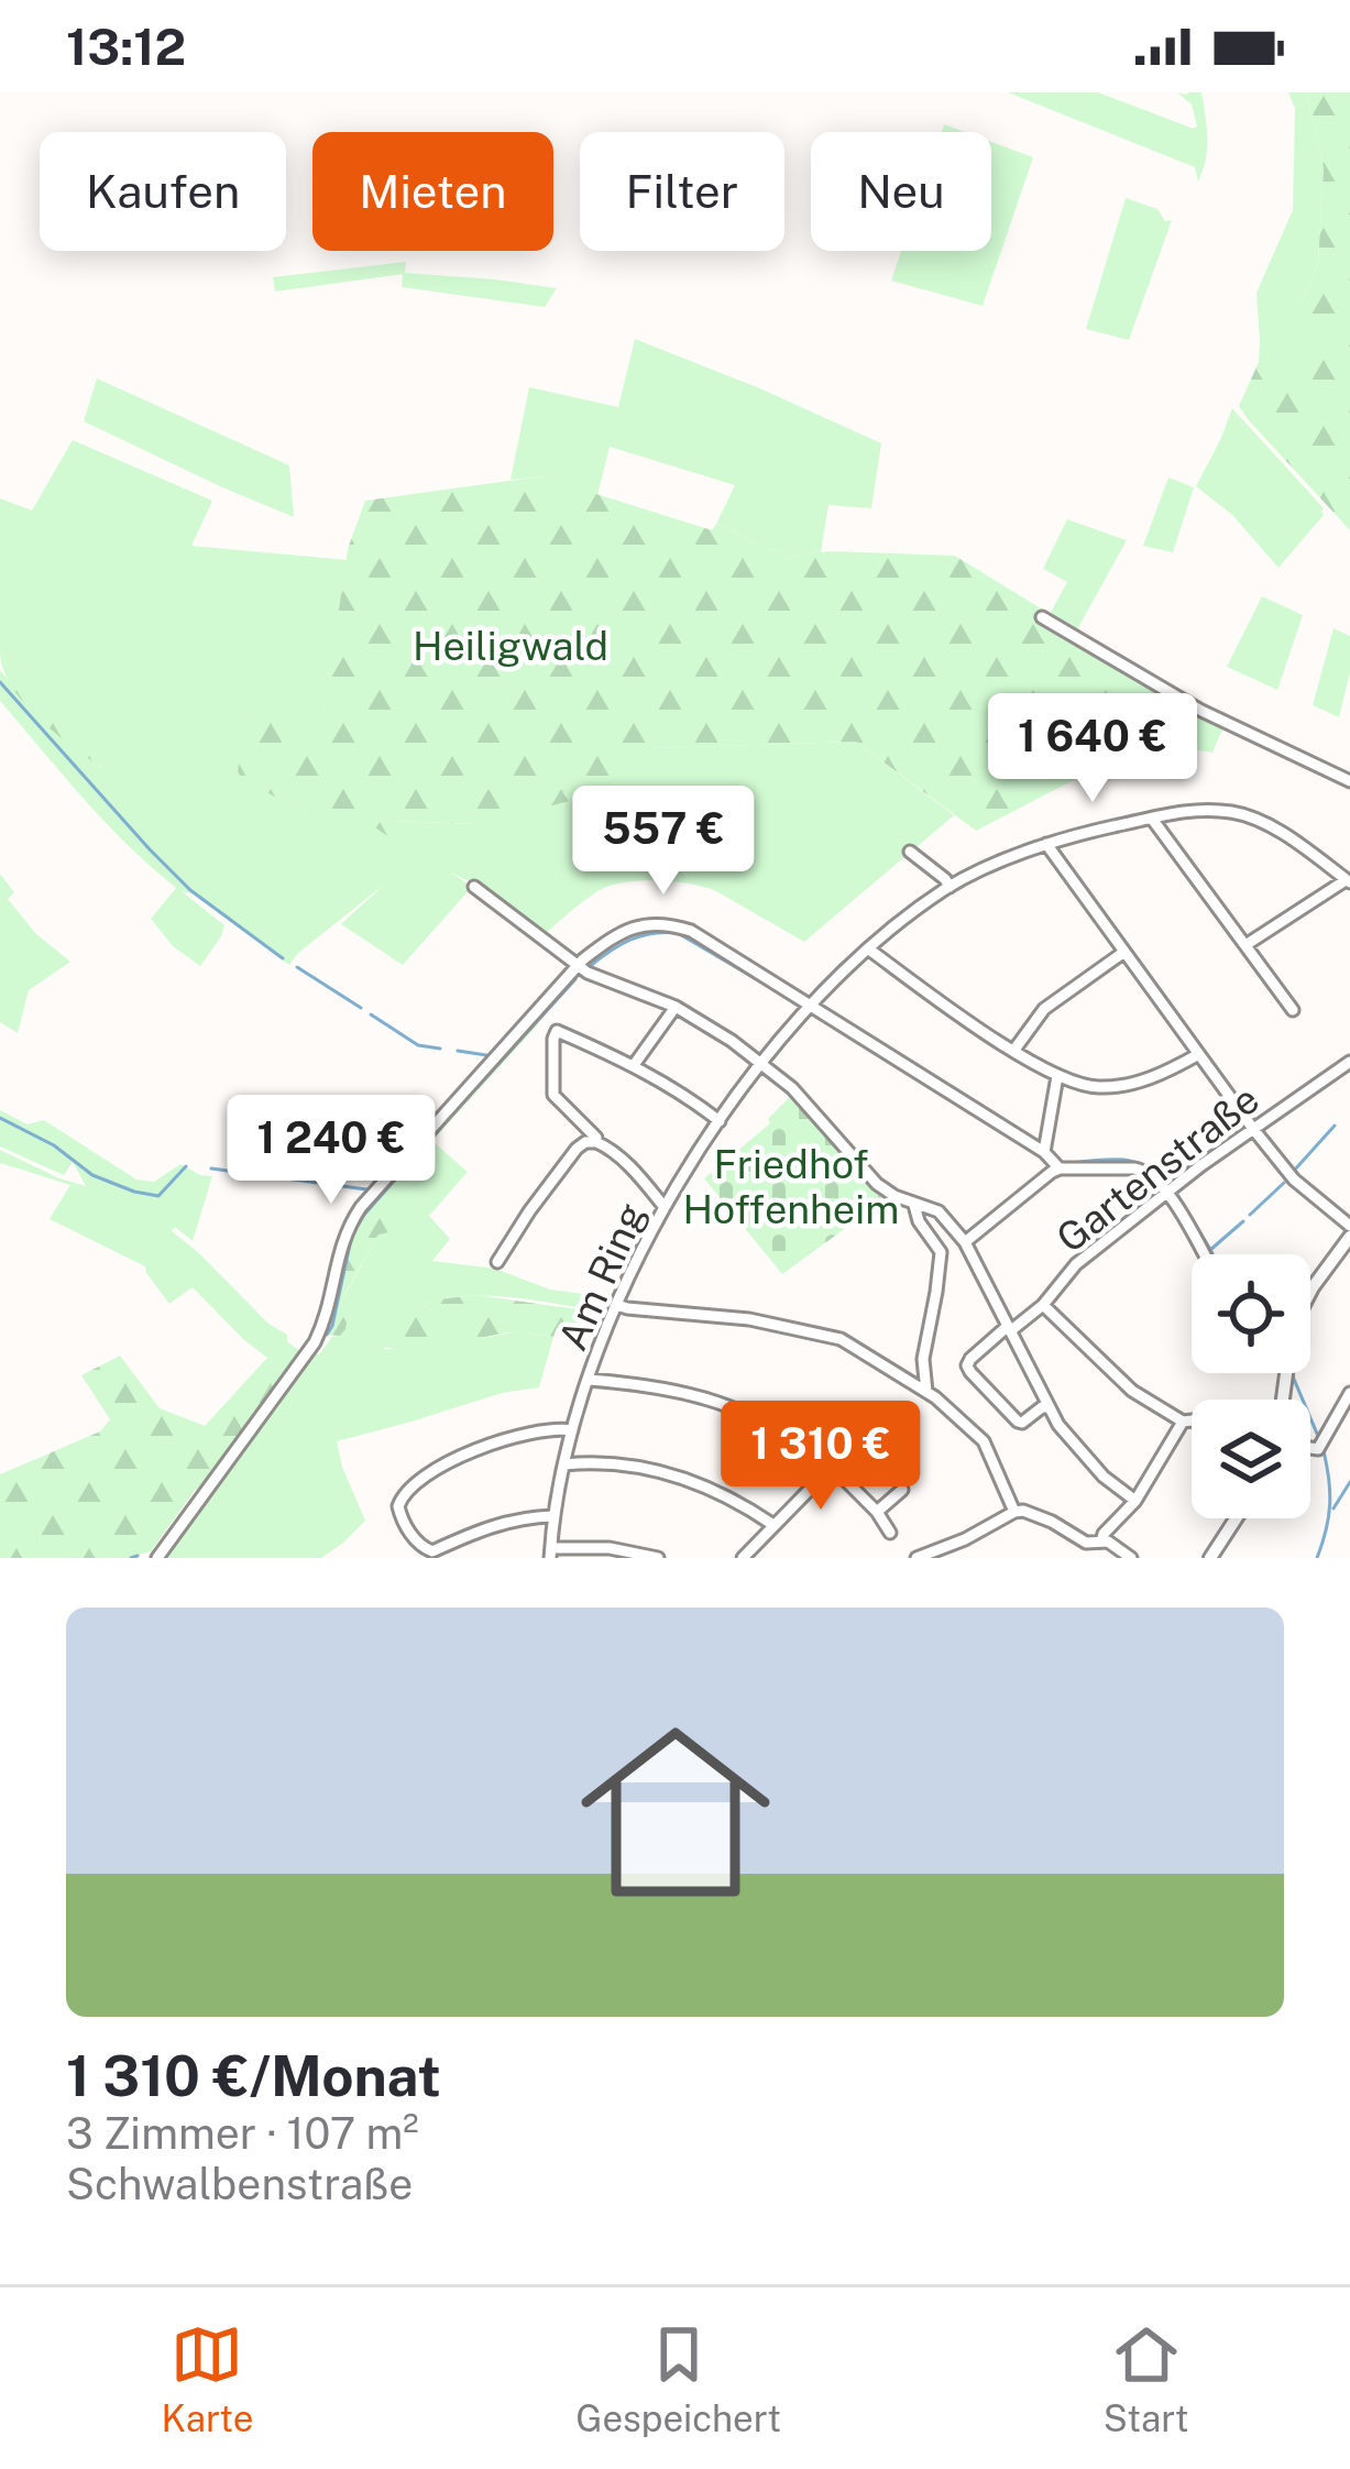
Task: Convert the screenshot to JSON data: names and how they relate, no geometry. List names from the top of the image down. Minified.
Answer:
{"streets":{"street":["Gartenstraße","Am Ring"]},"parks":["Heiligwald","Friedhof Hoffenheim"],"page":{"status":"13:12","chip":["Kaufen","Mieten","Filter","Neu"],"price":["1 640 €","557 €","1 240 €","1 310 €"],"list":[{"name":"1 310 €/Monat","note":"3 Zimmer · 107 m² · Schwalbenstraße"}],"tabs":["Karte","Gespeichert","Start"]}}
